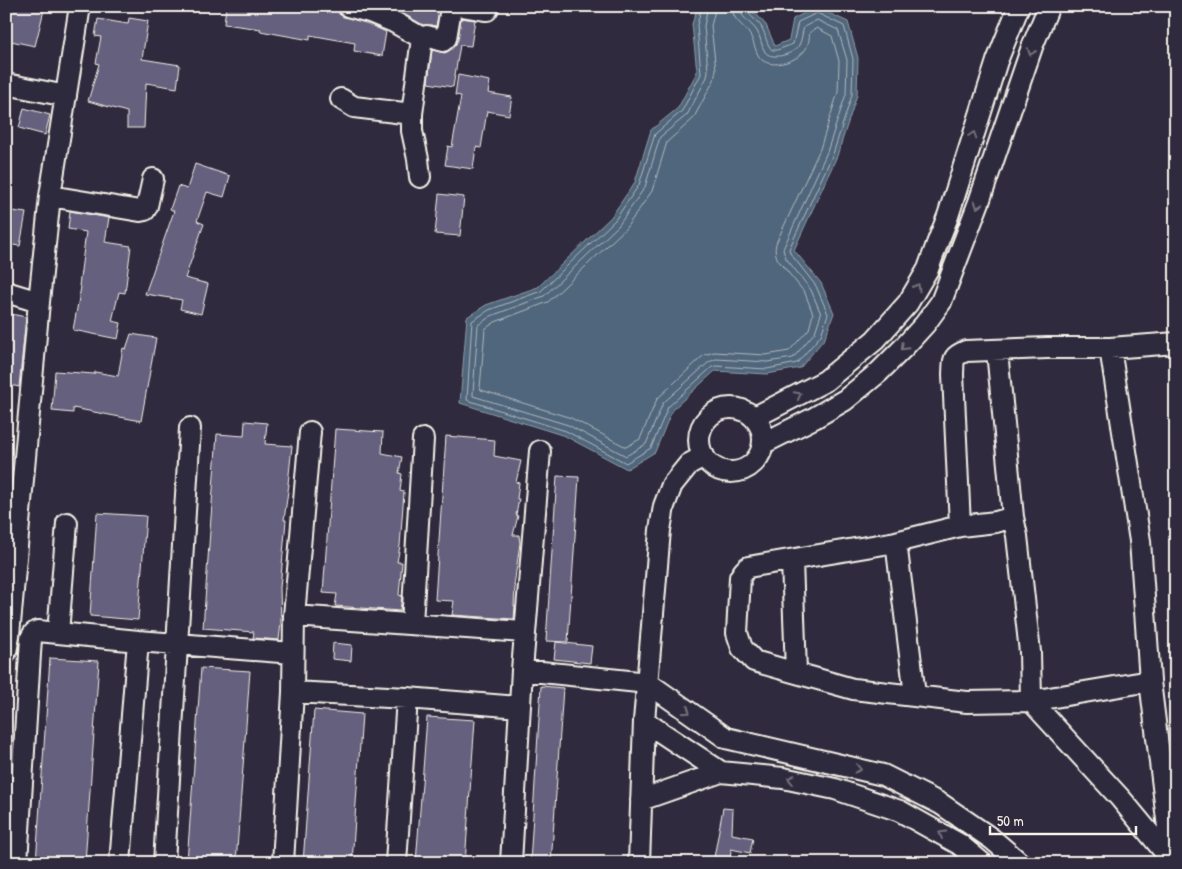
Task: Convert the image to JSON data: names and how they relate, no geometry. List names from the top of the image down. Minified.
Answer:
{"scale_bar":"50 m"}
